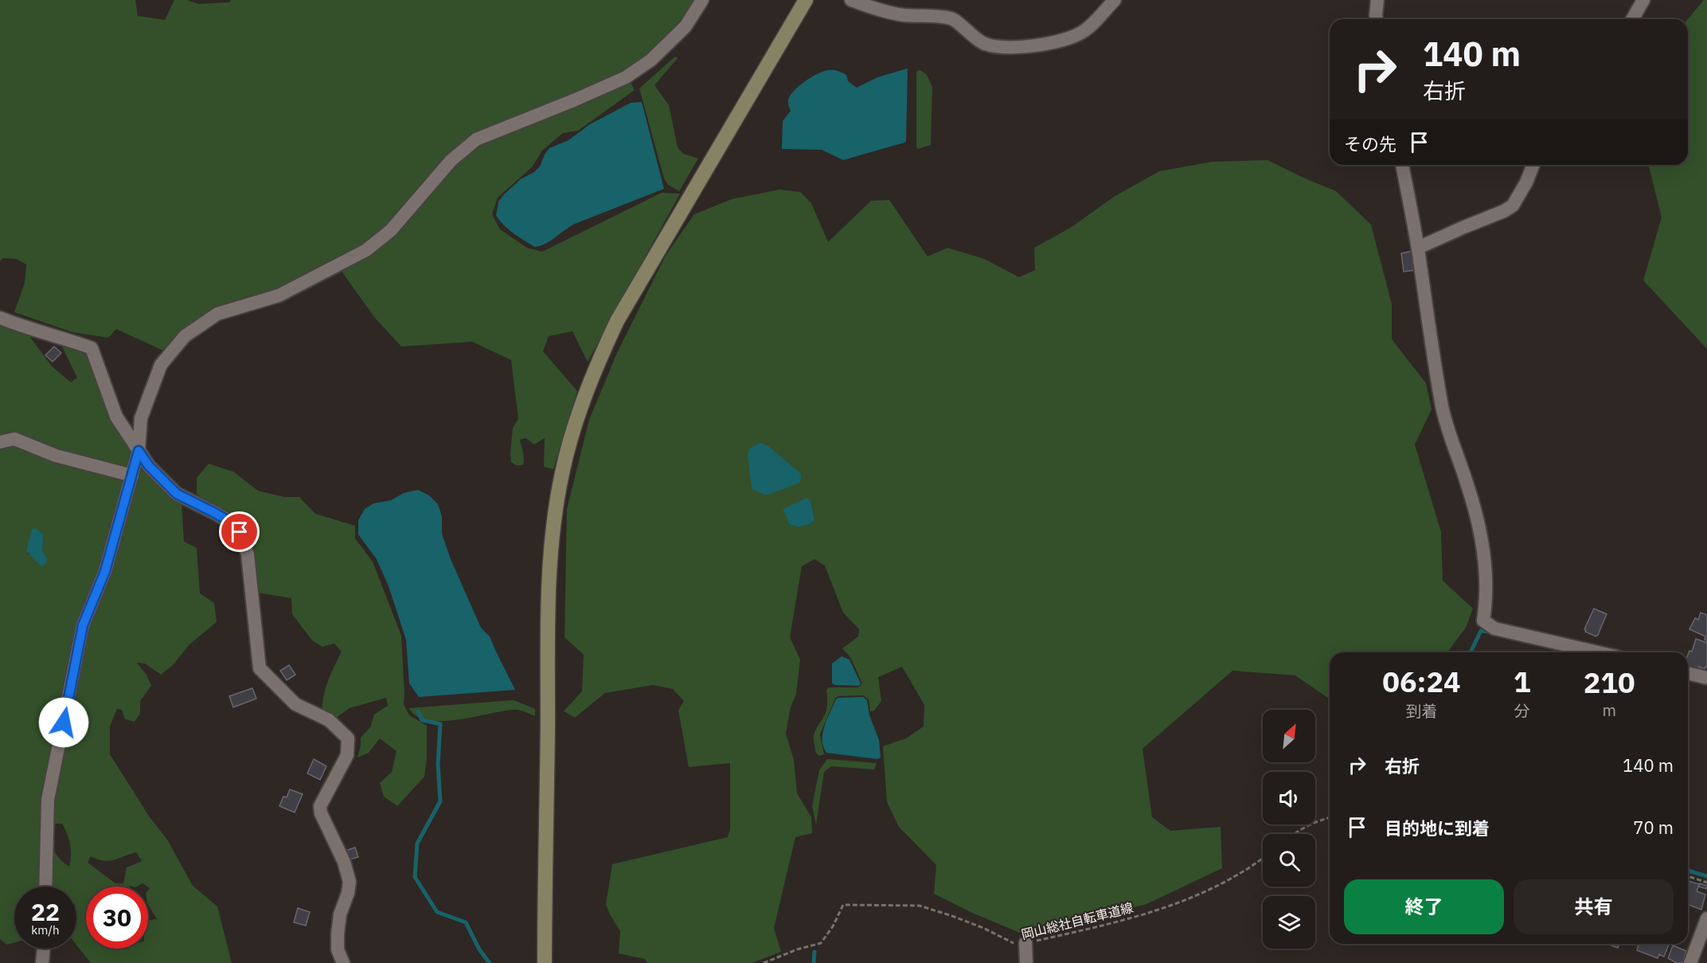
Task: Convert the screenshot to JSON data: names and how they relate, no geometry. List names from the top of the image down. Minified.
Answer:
{"streets":{"path":["岡山総社自転車道線"]},"north":"top right","page":{"turn":["140 m","右折"],"then":"その先","eta":["06:24","到着","1","分","210","m"],"list":[{"name":"右折","value":"140 m"},{"name":"目的地に到着","value":"70 m"}],"buttons":["終了","共有"],"speed":"22 km/h","limit":"30"}}
